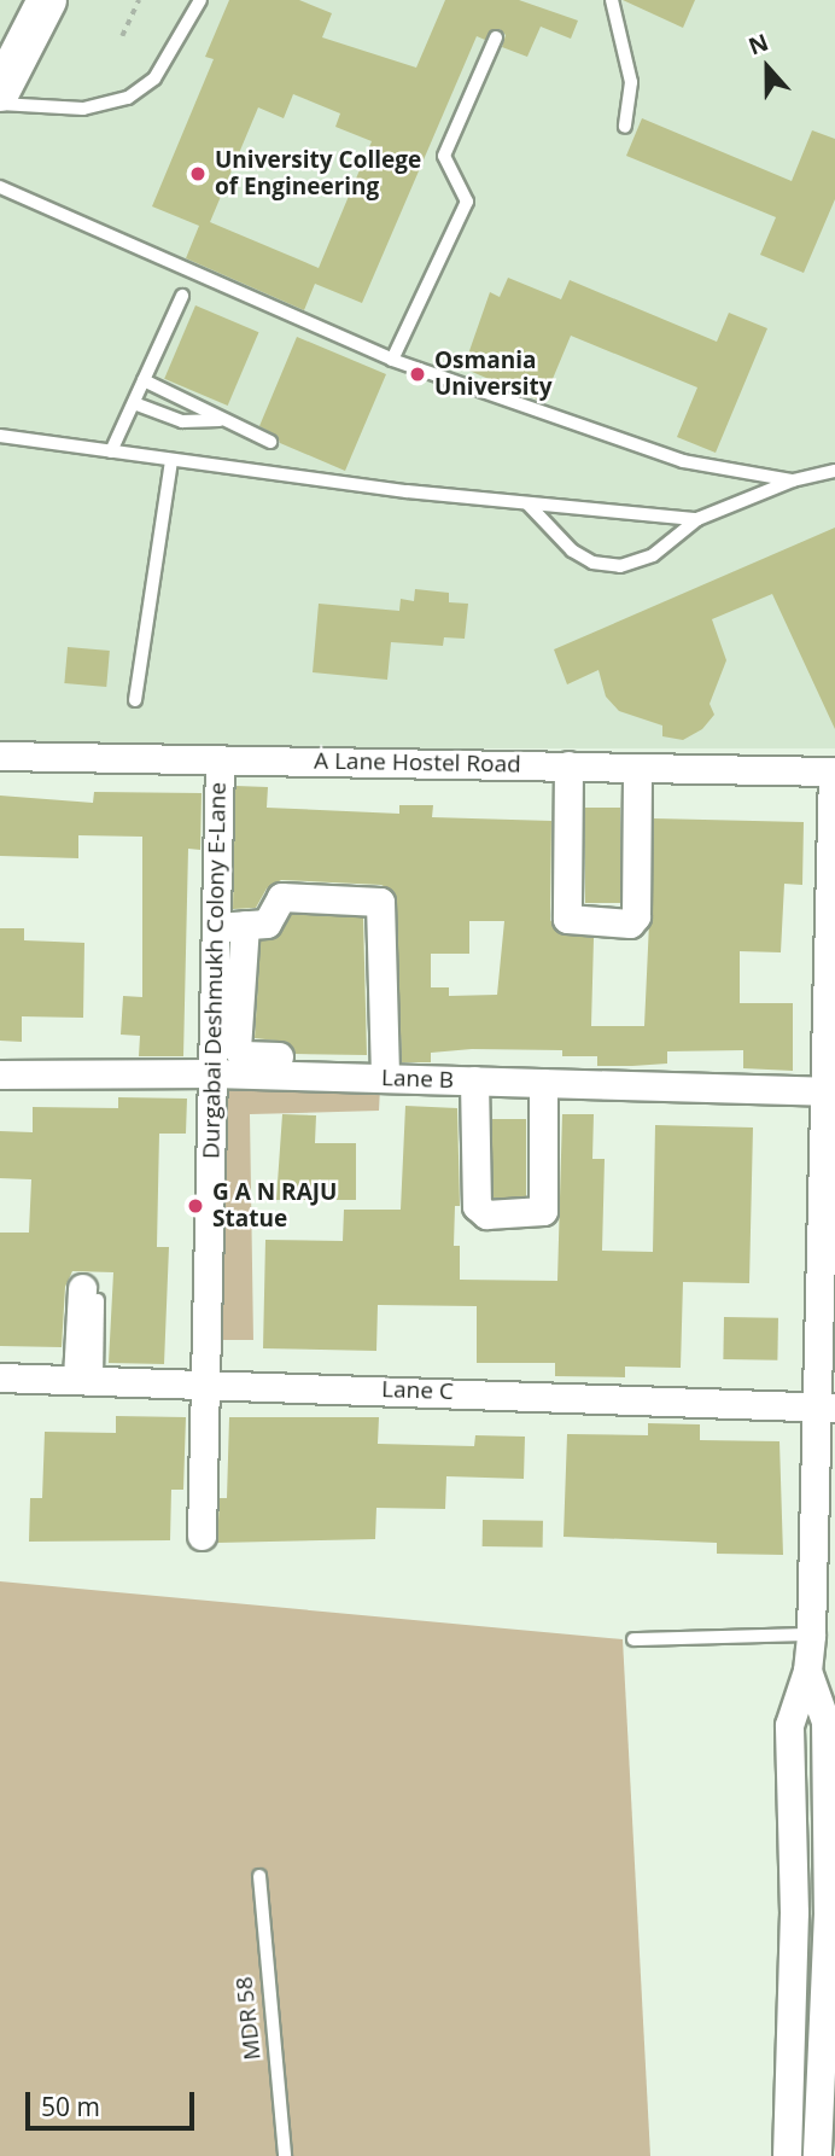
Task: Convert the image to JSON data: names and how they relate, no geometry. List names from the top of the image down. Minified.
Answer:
{"streets":{"street":["A Lane Hostel Road","Durgabai Deshmukh Colony E-Lane","Lane B","Lane C"],"lane":["MDR 58"]},"crossings":[["A Lane Hostel Road","Durgabai Deshmukh Colony E-Lane"],["Durgabai Deshmukh Colony E-Lane","Lane B"],["Durgabai Deshmukh Colony E-Lane","Lane C"]],"places":["University College of Engineering","Osmania University","G A N RAJU Statue"],"scale_bar":"50 m","north":"top"}
